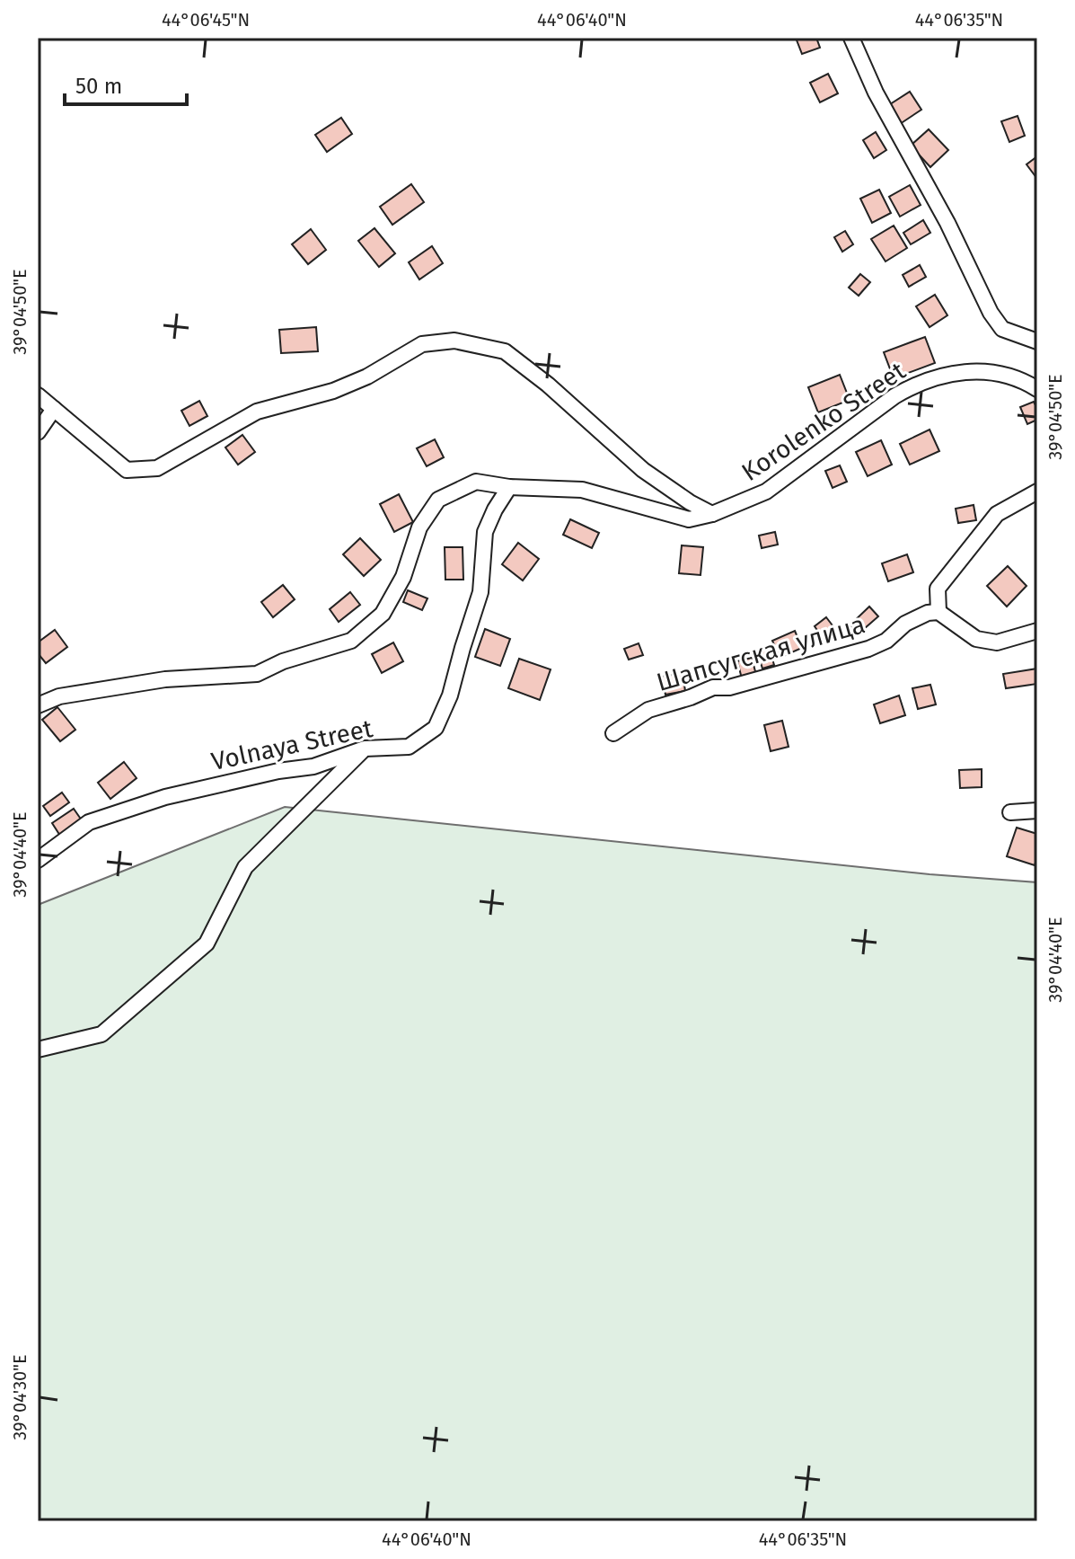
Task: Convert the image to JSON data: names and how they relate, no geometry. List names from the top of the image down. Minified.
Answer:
{"streets":{"street":["Korolenko Street","Шапсугская улица","Volnaya Street"]},"crossings":[["Korolenko Street","Volnaya Street"]],"scale_bar":"50 m","coordinates":["44°06'45\"N","44°06'40\"N","44°06'35\"N","39°04'50\"E","39°04'40\"E","39°04'30\"E"]}
